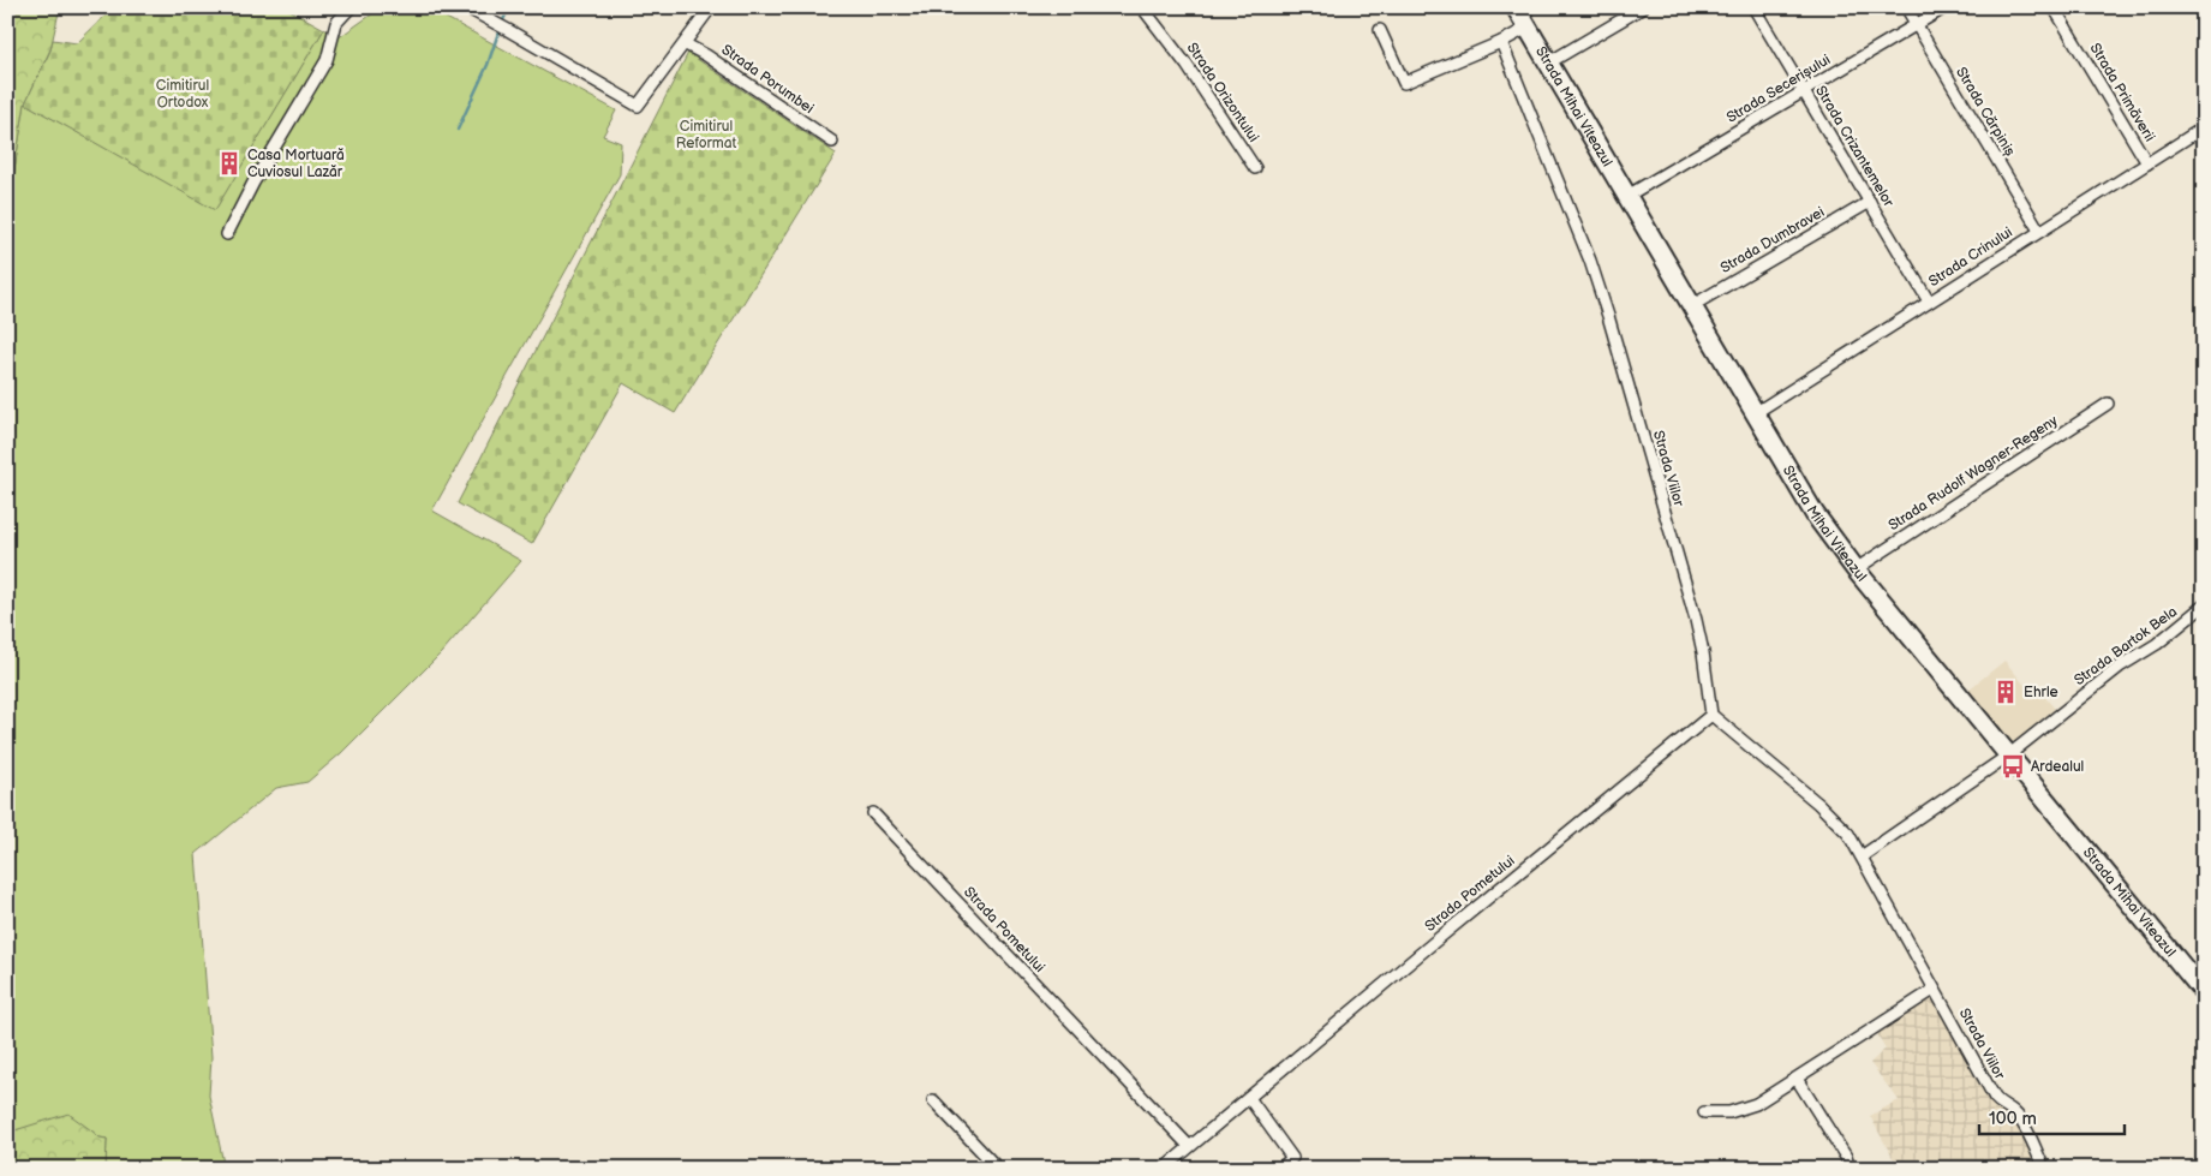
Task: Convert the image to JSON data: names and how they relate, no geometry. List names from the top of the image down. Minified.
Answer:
{"streets":{"highway":["Strada Mihai Viteazul"],"street":["Strada Porumbei","Strada Secerișului","Strada Orizontului","Strada Primăverii","Strada Cărpiniș","Strada Crizantemelor","Strada Dumbravei","Strada Crinului","Strada Viilor","Strada Rudolf Wagner-Regeny","Strada Bartok Bela","Strada Pometului"]},"crossings":[["Strada Secerișului","Strada Mihai Viteazul"],["Strada Secerișului","Strada Cărpiniș"],["Strada Secerișului","Strada Crizantemelor"],["Strada Primăverii","Strada Crinului"],["Strada Mihai Viteazul","Strada Dumbravei"],["Strada Mihai Viteazul","Strada Crinului"],["Strada Mihai Viteazul","Strada Rudolf Wagner-Regeny"],["Strada Mihai Viteazul","Strada Bartok Bela"],["Strada Cărpiniș","Strada Crinului"],["Strada Crizantemelor","Strada Dumbravei"],["Strada Crizantemelor","Strada Crinului"],["Strada Viilor","Strada Pometului"]],"parks":["Cimitirul Ortodox","Cimitirul Reformat"],"places":{"building":["Casa Mortuară Cuviosul Lazăr","Ehrle"],"bus stop":["Ardealul"]},"scale_bar":"100 m"}
